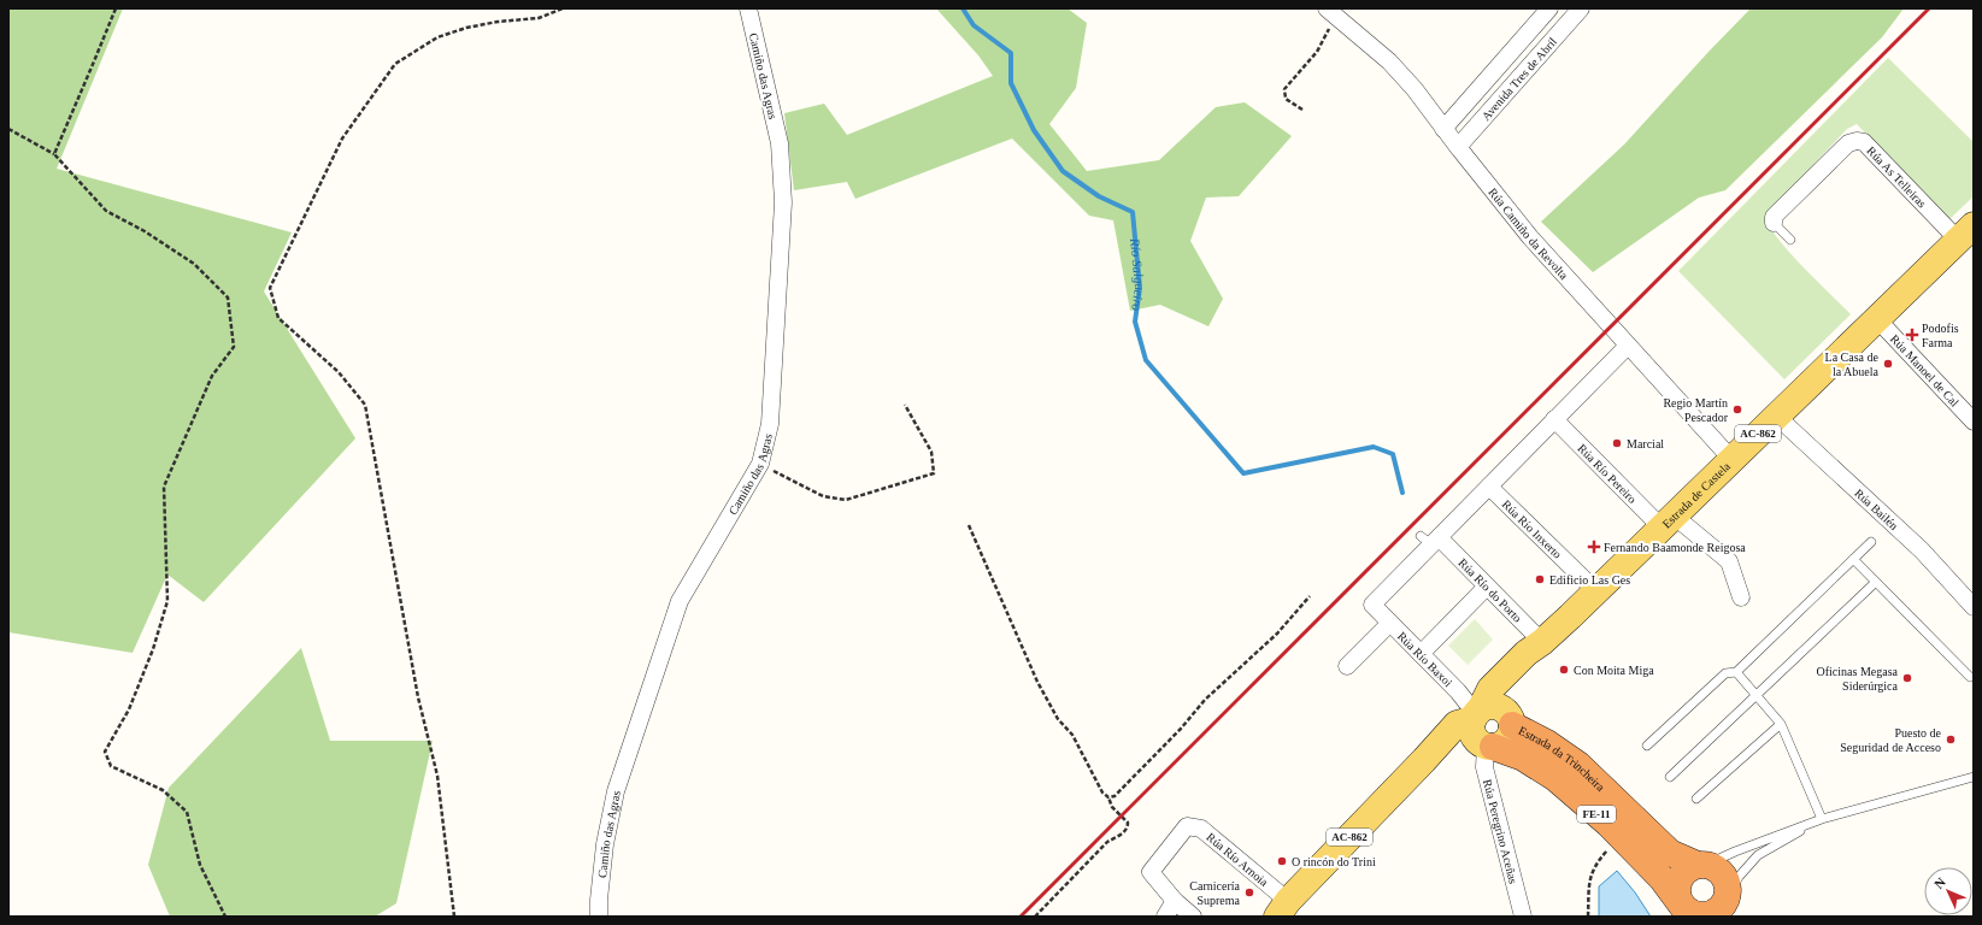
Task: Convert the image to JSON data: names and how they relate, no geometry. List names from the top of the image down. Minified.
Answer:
{"streets":{"highway":["Estrada da Trincheira","FE-11"],"main road":["AC-862","Estrada de Castela"],"street":["Camiño das Agras","Avenida Tres de Abril","Rúa As Telleiras","Rúa Camiño da Revolta","Rúa Manoel de Cal","Rúa Río Pereiro","Rúa Bailén","Rúa Río Inxerto","Rúa Río do Porto","Rúa Río Baxoi","Rúa Peregrino Aceñas","Rúa Río Arnoia"]},"crossings":[["Avenida Tres de Abril","Rúa Camiño da Revolta"],["Rúa As Telleiras","Estrada de Castela"],["Rúa Camiño da Revolta","Estrada de Castela"],["Rúa Manoel de Cal","Estrada de Castela"],["AC-862","Estrada de Castela"],["AC-862","Rúa Río do Porto"],["AC-862","Rúa Río Baxoi"],["AC-862","Estrada da Trincheira"],["AC-862","Rúa Peregrino Aceñas"],["AC-862","Rúa Río Arnoia"],["Rúa Río Pereiro","Estrada de Castela"],["Estrada de Castela","Rúa Bailén"],["Estrada de Castela","Rúa Río Inxerto"],["Estrada de Castela","Rúa Río do Porto"],["Rúa Río do Porto","Rúa Río Baxoi"],["Rúa Río Baxoi","Estrada da Trincheira"],["Rúa Río Baxoi","Rúa Peregrino Aceñas"],["Estrada da Trincheira","Rúa Peregrino Aceñas"]],"water":["Río Salgueiro"],"places":{"health":["Podofis Farma","Fernando Baamonde Reigosa"],"other":["La Casa de la Abuela","Regio Martín Pescador","Marcial","Edificio Las Ges","Con Moita Miga","Oficinas Megasa Siderúrgica","Puesto de Seguridad de Acceso","O rincón do Trini","Carnicería Suprema"]},"north":"top left"}
